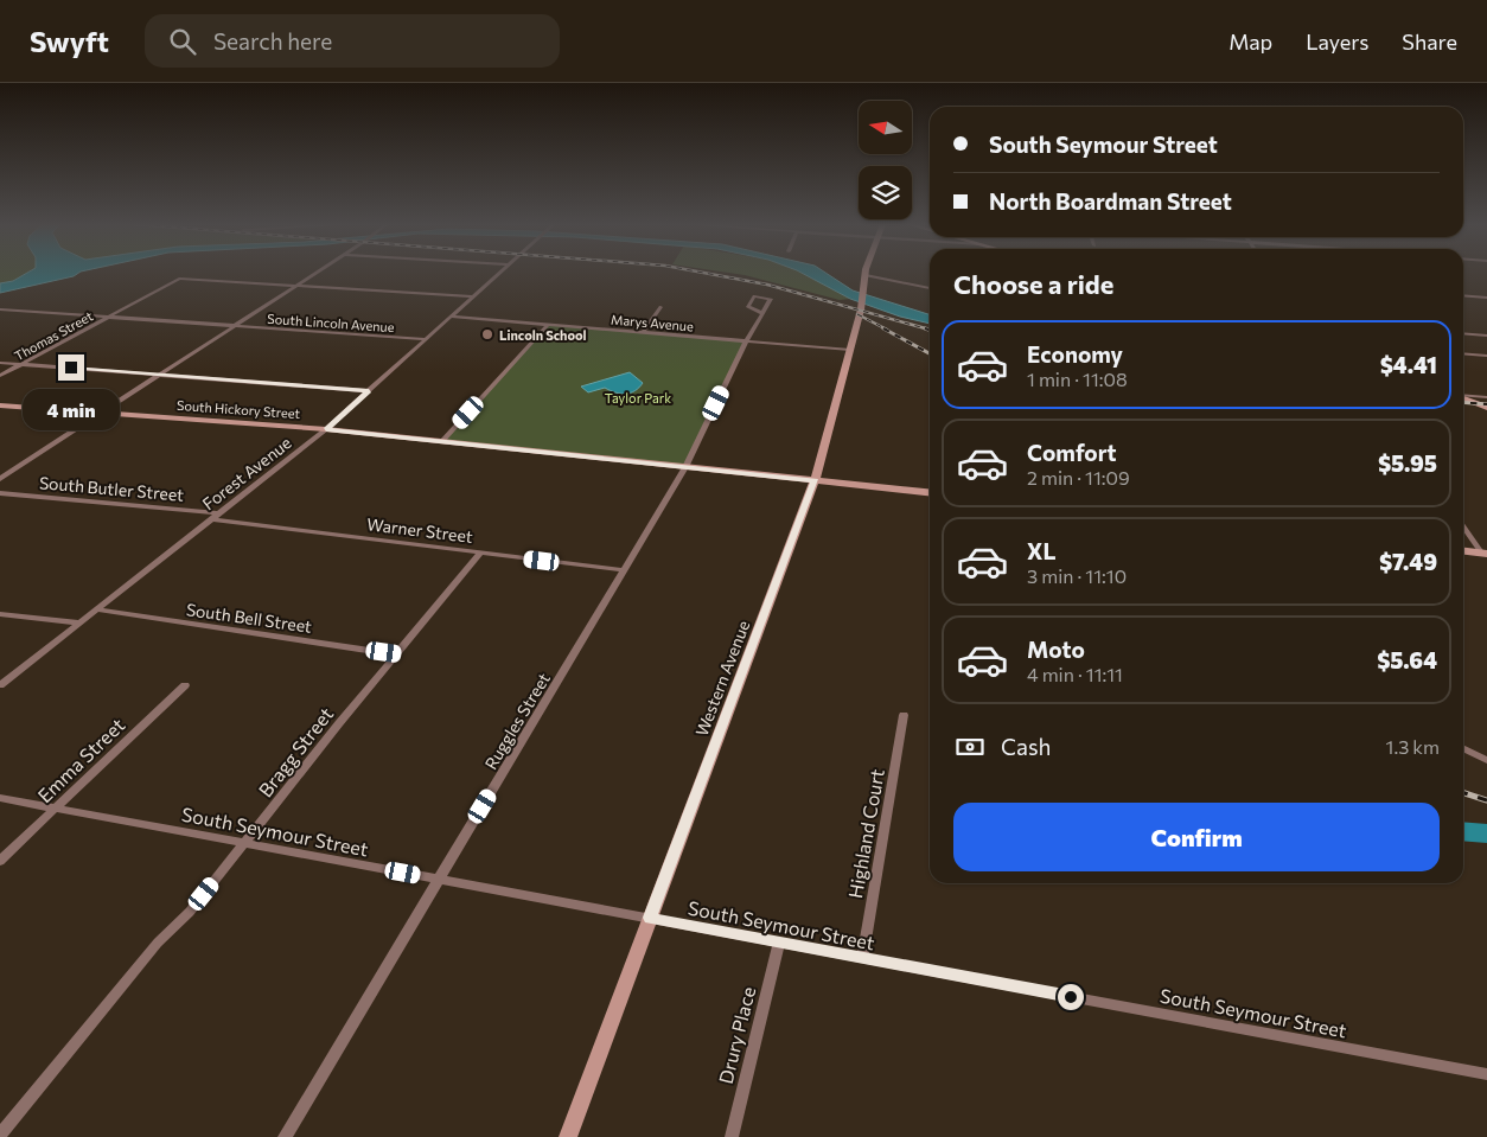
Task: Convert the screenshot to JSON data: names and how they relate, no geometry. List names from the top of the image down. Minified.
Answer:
{"streets":{"street":["South Lincoln Avenue","Marys Avenue","Thomas Street","South Hickory Street","Forest Avenue","South Butler Street","Warner Street","South Bell Street","Western Avenue","Ruggles Street","Bragg Street","Emma Street","South Seymour Street","Highland Court","Drury Place"]},"crossings":[["South Lincoln Avenue","Thomas Street"],["South Lincoln Avenue","Forest Avenue"],["Marys Avenue","Forest Avenue"],["Marys Avenue","Western Avenue"],["Marys Avenue","Ruggles Street"],["South Hickory Street","Forest Avenue"],["South Hickory Street","Western Avenue"],["South Hickory Street","Ruggles Street"],["Forest Avenue","South Butler Street"],["Forest Avenue","Warner Street"],["Forest Avenue","South Bell Street"],["Warner Street","Ruggles Street"],["Warner Street","Bragg Street"],["South Bell Street","Bragg Street"],["Western Avenue","South Seymour Street"],["Ruggles Street","South Seymour Street"],["Bragg Street","South Seymour Street"],["Emma Street","South Seymour Street"],["South Seymour Street","Highland Court"],["South Seymour Street","Drury Place"]],"parks":["Taylor Park"],"places":["Lincoln School"],"north":"left","page":{"header":"Swyft","search":"Search here","nav":["Map","Layers","Share"],"banner":["South Seymour Street","North Boardman Street"],"heading":"Choose a ride","list":[{"name":"Economy","note":"1 min · 11:08","value":"$4.41"},{"name":"Comfort","note":"2 min · 11:09","value":"$5.95"},{"name":"XL","note":"3 min · 11:10","value":"$7.49"},{"name":"Moto","note":"4 min · 11:11","value":"$5.64"}],"bubble":"4 min","pay":["Cash","1.3 km"],"buttons":"Confirm"}}
